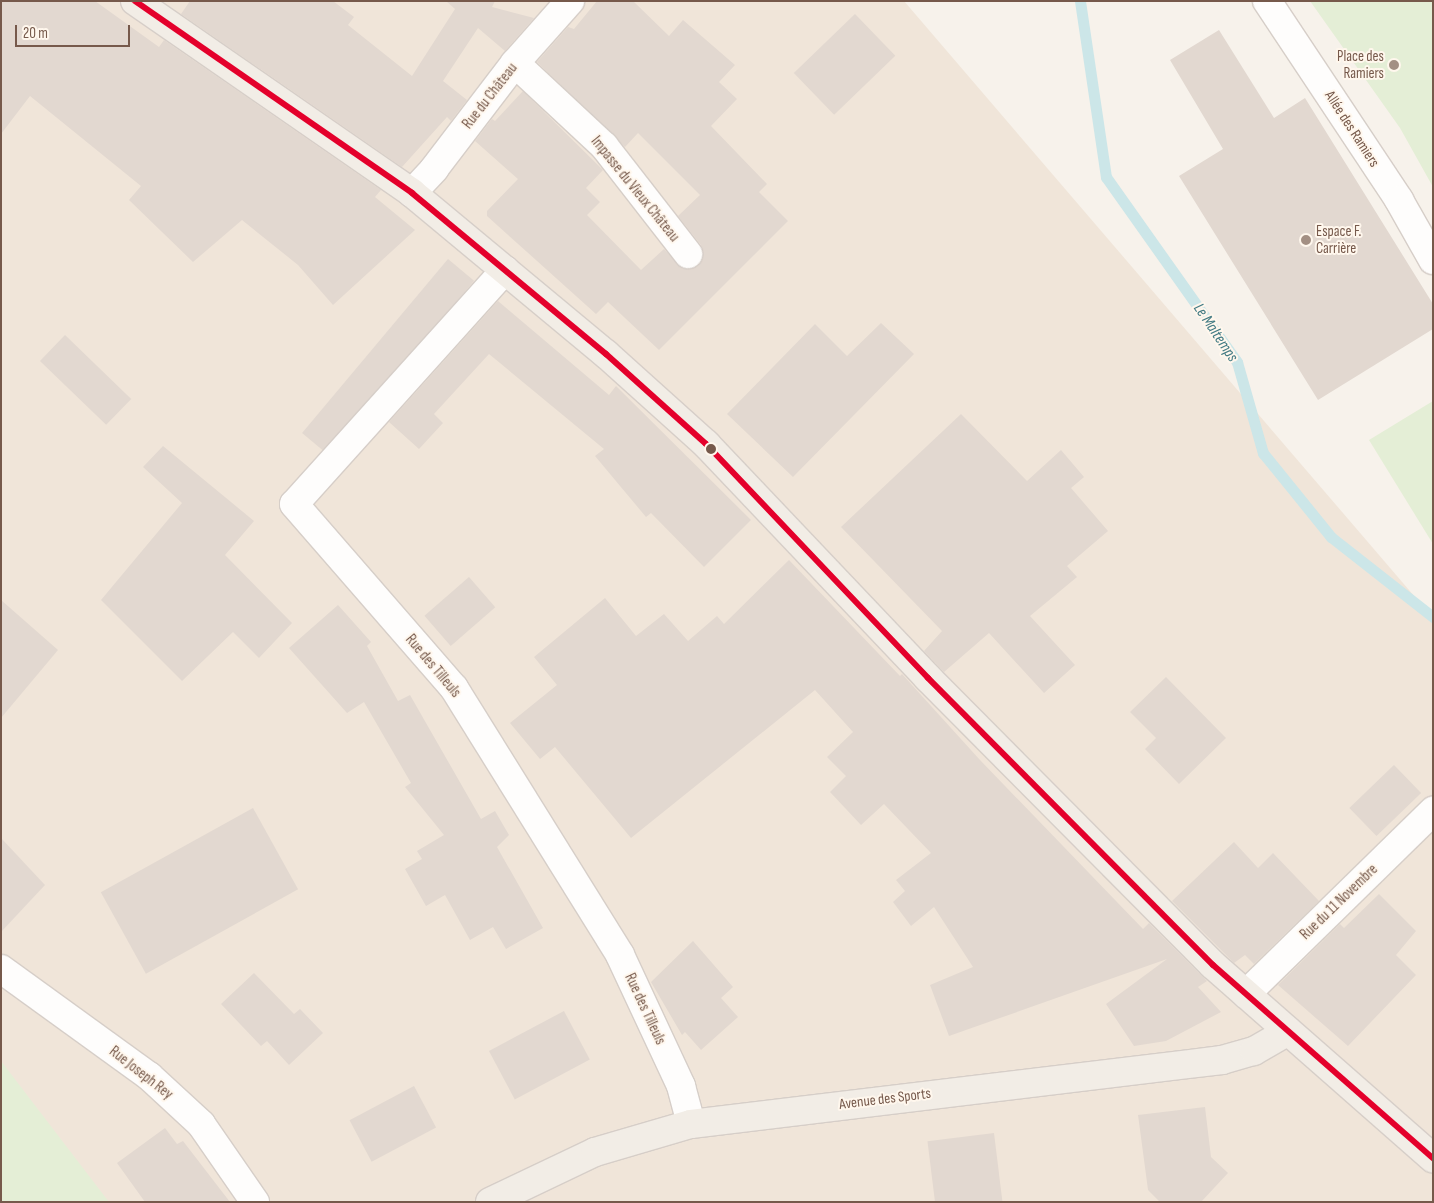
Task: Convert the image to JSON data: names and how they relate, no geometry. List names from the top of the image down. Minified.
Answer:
{"streets":{"main road":["Avenue des Sports"],"street":["Rue du Château","Allée des Ramiers","Impasse du Vieux Château","Rue des Tilleuls","Rue du 11 Novembre","Rue Joseph Rey"]},"crossings":[["Rue du Château","Impasse du Vieux Château"],["Rue des Tilleuls","Avenue des Sports"]],"water":["Le Maltemps"],"places":["Place des Ramiers","Espace F. Carrière"],"scale_bar":"20 m"}
